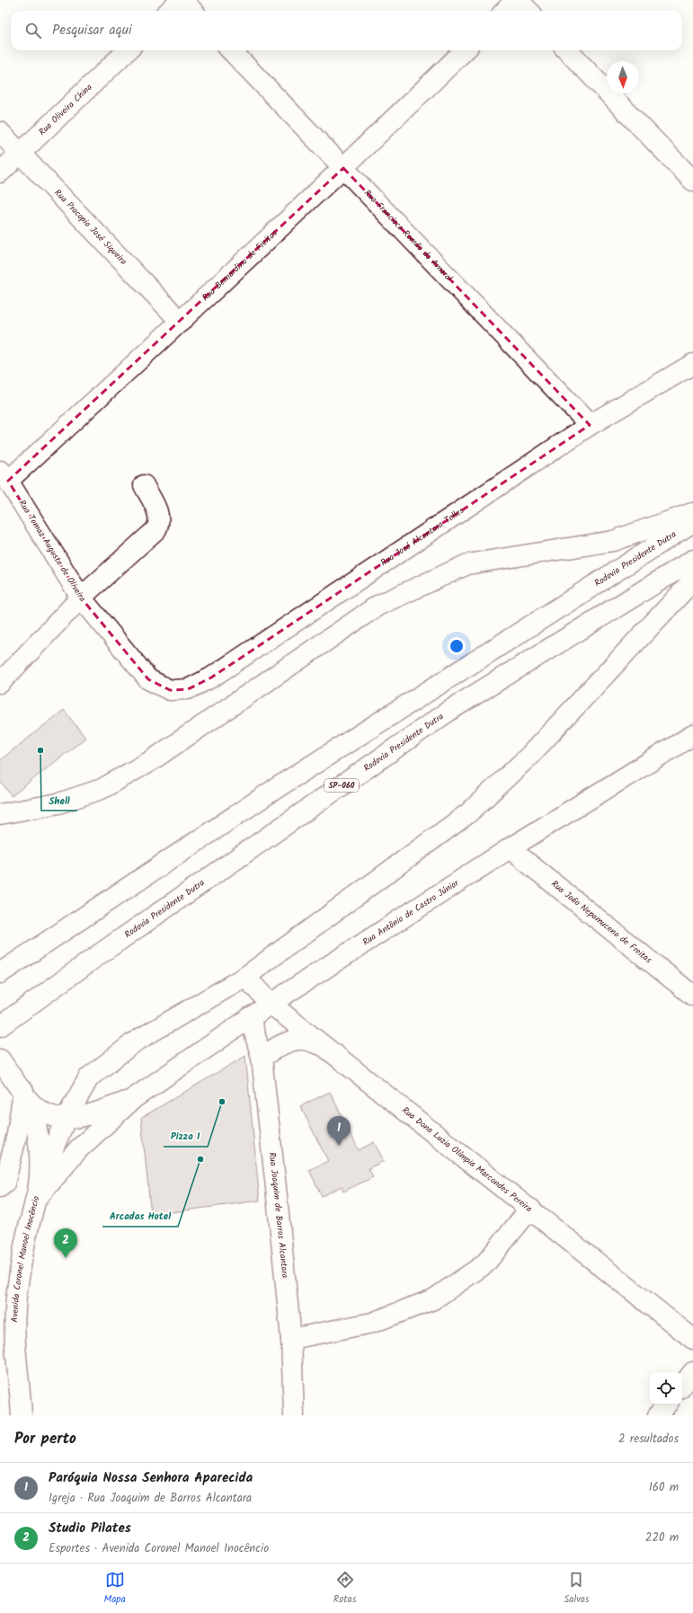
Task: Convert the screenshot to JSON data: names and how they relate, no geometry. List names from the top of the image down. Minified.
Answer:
{"streets":{"main road":["Rua Oliveira China","Rua Procopio José Siqueira","Rua Francisco Romão do Amaral","Rua Bernardino de Freitas","Rua José Alcantara Telles","Rua Tomaz Augusto de Oliveira","Rodovia Presidente Dutra","SP-060","Rua Antônio de Castro Júnior","Rua João Nepomuceno de Freitas","Rua Dona Luzia Olímpia Marcondes Pereira","Rua Joaquim de Barros Alcantara","Avenida Coronel Manoel Inocêncio"]},"crossings":[["Rua Oliveira China","Rua Procopio José Siqueira"],["Rua Procopio José Siqueira","Rua Bernardino de Freitas"],["Rua Francisco Romão do Amaral","Rua Bernardino de Freitas"],["Rua Francisco Romão do Amaral","Rua José Alcantara Telles"],["Rua Bernardino de Freitas","Rua Tomaz Augusto de Oliveira"],["Rua José Alcantara Telles","Rua Tomaz Augusto de Oliveira"],["Rua Antônio de Castro Júnior","Rua João Nepomuceno de Freitas"],["Rua Antônio de Castro Júnior","Rua Dona Luzia Olímpia Marcondes Pereira"],["Rua Antônio de Castro Júnior","Rua Joaquim de Barros Alcantara"]],"places":["Shell","Pizza 1","Arcadas Hotel"],"north":"bottom","page":{"search":"Pesquisar aqui","pins":["1","2"],"heading":["Por perto","2 resultados"],"list":[{"mark":"1","name":"Paróquia Nossa Senhora Aparecida","note":"Igreja · Rua Joaquim de Barros Alcantara","value":"160 m"},{"mark":"2","name":"Studio Pilates","note":"Esportes · Avenida Coronel Manoel Inocêncio","value":"220 m"}],"nav":["Mapa","Rotas","Salvos"]}}
